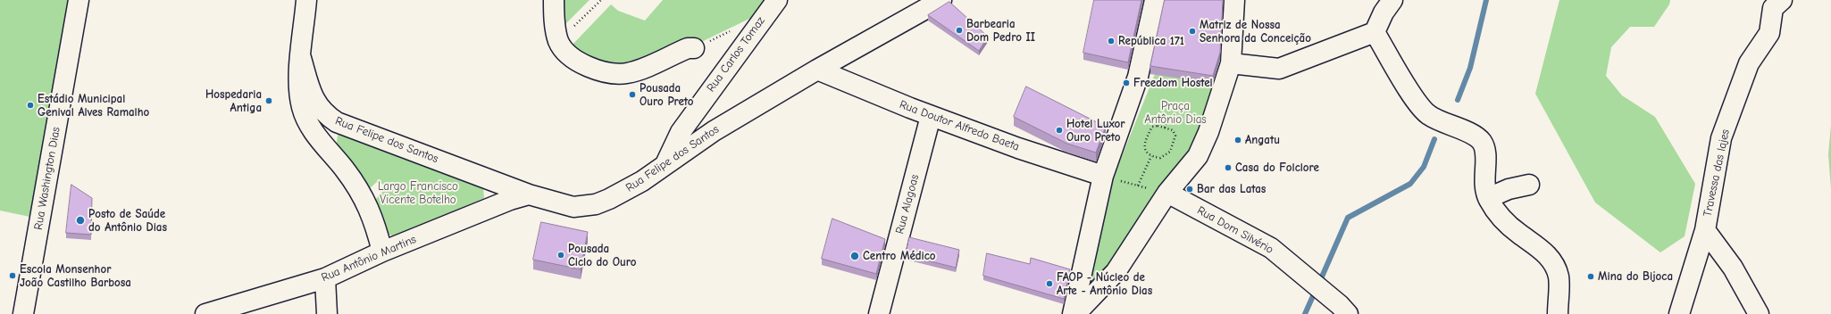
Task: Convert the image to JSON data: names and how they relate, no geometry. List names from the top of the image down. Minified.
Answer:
{"streets":{"street":["Rua Carlos Tomaz","Rua Doutor Alfredo Baeta","Rua Felipe dos Santos","Travessa das lajes","Rua Washington Dias","Rua Alagoas","Rua Dom Silvério","Rua Antônio Martins"]},"crossings":[["Rua Carlos Tomaz","Rua Felipe dos Santos"],["Rua Doutor Alfredo Baeta","Rua Felipe dos Santos"],["Rua Doutor Alfredo Baeta","Rua Alagoas"],["Rua Felipe dos Santos","Rua Antônio Martins"]],"parks":["Praça Antônio Dias","Largo Francisco Vicente Botelho"],"places":["Barbearia Dom Pedro II","Matriz de Nossa Senhora da Conceição","República 171","Freedom Hostel","Pousada Ouro Preto","Hospedaria Antiga","Estádio Municipal Genival Alves Ramalho","Hotel Luxor Ouro Preto","Angatu","Casa do Folclore","Bar das Latas","Posto de Saúde do Antônio Dias","Pousada Ciclo do Ouro","Centro Médico","Escola Monsenhor João Castilho Barbosa","Mina do Bijoca","FAOP - Núcleo de Arte - Antônio Dias"]}
